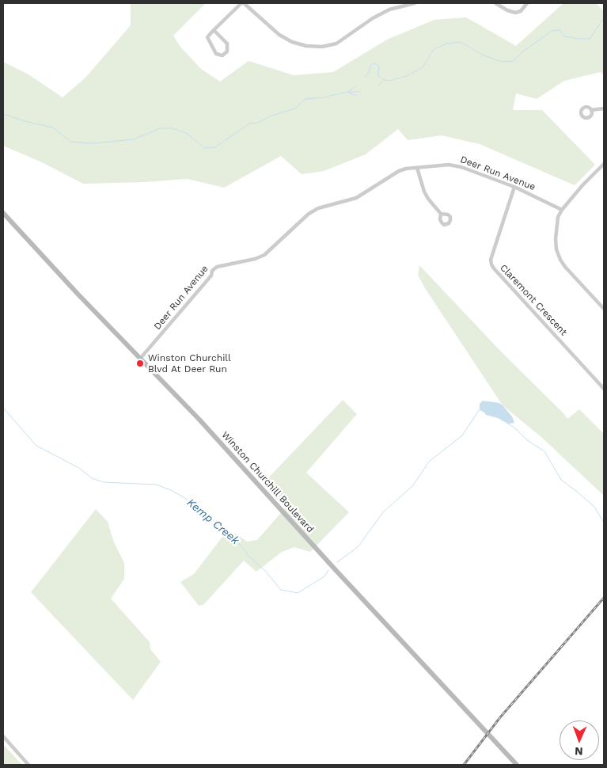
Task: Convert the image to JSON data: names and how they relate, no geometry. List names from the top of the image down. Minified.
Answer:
{"streets":{"main road":["Winston Churchill Boulevard"],"street":["Deer Run Avenue","Claremont Crescent"]},"crossings":[["Deer Run Avenue","Claremont Crescent"],["Deer Run Avenue","Winston Churchill Boulevard"]],"water":["Kemp Creek"],"places":["Winston Churchill Blvd At Deer Run"],"north":"bottom"}
